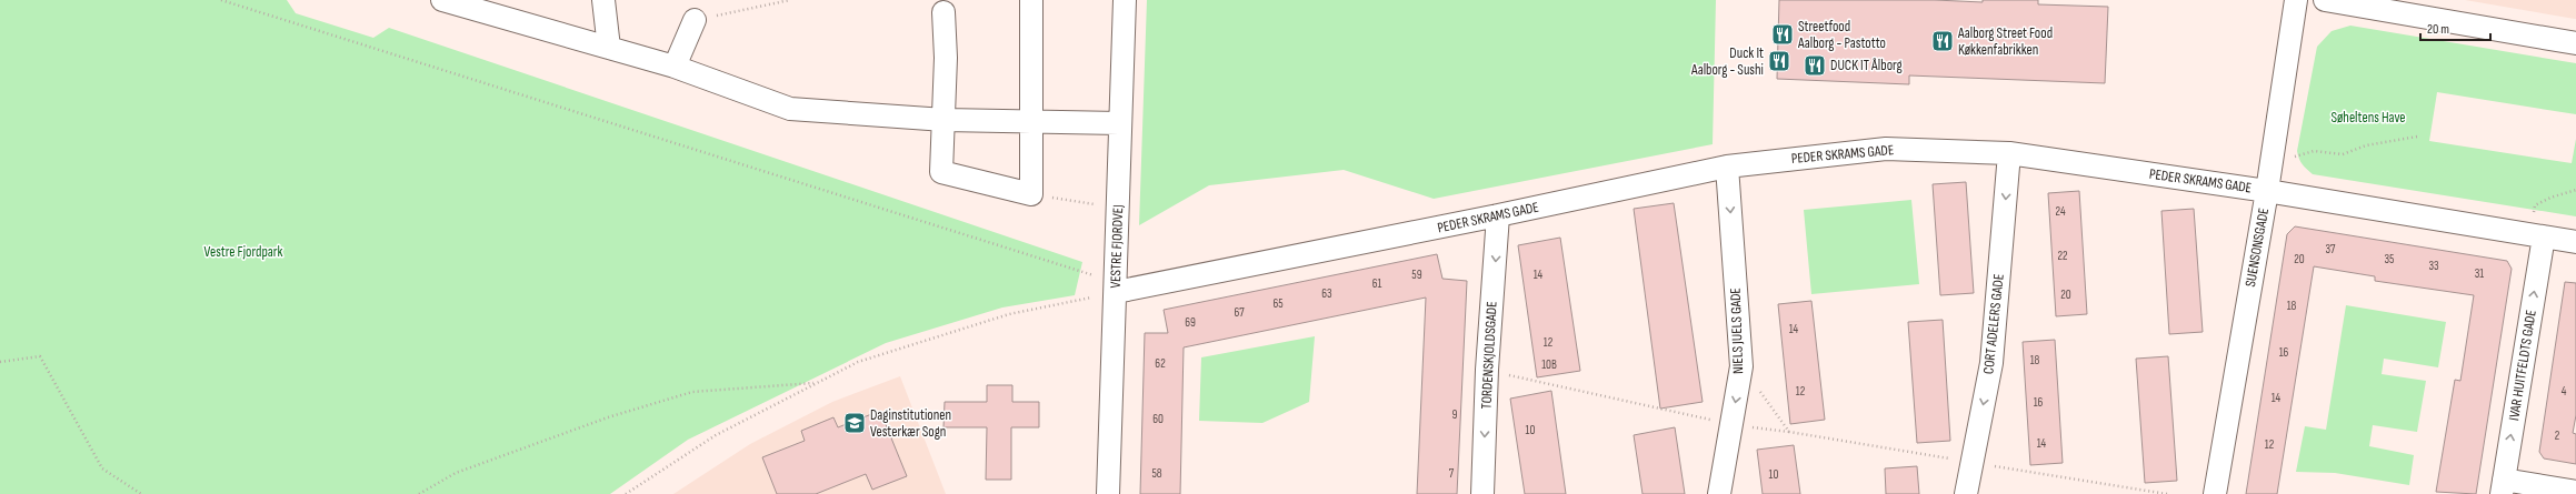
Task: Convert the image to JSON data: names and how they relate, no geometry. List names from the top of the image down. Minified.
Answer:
{"streets":{"street":["PEDER SKRAMS GADE","VESTRE FJORDVEJ","SUENSONSGADE","CORT ADELERS GADE","NIELS JUELS GADE","TORDENSKJOLDSGADE","IVAR HUITFELDTS GADE"]},"crossings":[["PEDER SKRAMS GADE","VESTRE FJORDVEJ"],["PEDER SKRAMS GADE","SUENSONSGADE"],["PEDER SKRAMS GADE","CORT ADELERS GADE"],["PEDER SKRAMS GADE","NIELS JUELS GADE"],["PEDER SKRAMS GADE","TORDENSKJOLDSGADE"],["PEDER SKRAMS GADE","IVAR HUITFELDTS GADE"]],"one_way":["CORT ADELERS GADE","NIELS JUELS GADE","TORDENSKJOLDSGADE","IVAR HUITFELDTS GADE"],"parks":["Søheltens Have","Vestre Fjordpark"],"places":{"restaurant":["Streetfood Aalborg - Pastotto","Aalborg Street Food Køkkenfabrikken","Duck It Aalborg - Sushi","DUCK IT Ålborg"],"school or university":["Daginstitutionen Vesterkær Sogn"]},"house_numbers":["24","37","22","20","35","33","31","59","14","61","63","20","65","18","67","69","14","12","16","18","62","10B","12","4","14","16","9","60","10","2","14","12","58","7","10"],"scale_bar":"20 m"}
